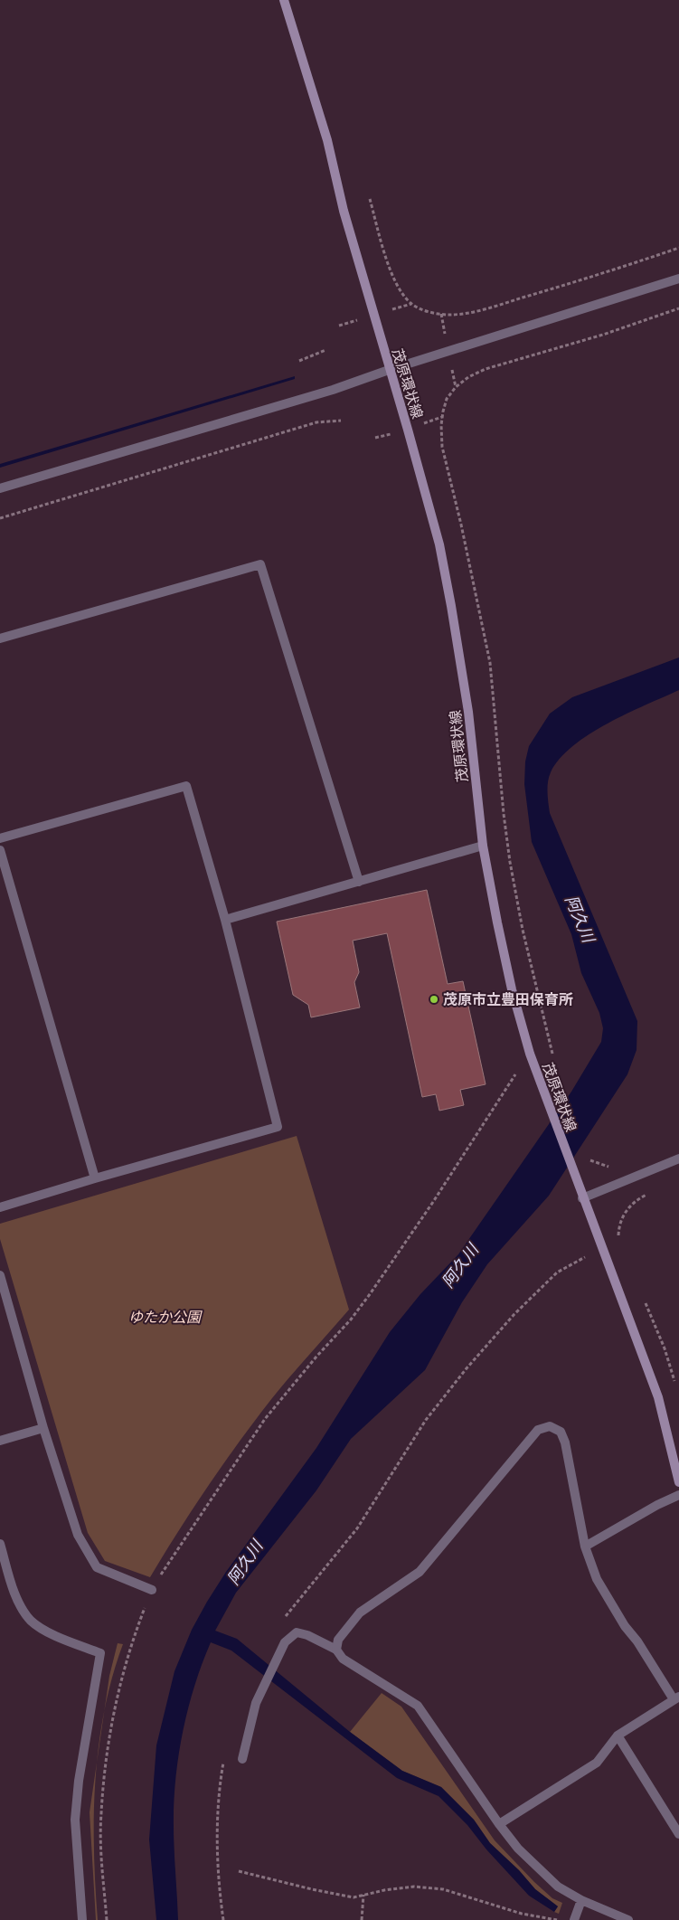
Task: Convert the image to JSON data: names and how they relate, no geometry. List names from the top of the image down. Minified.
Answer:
{"streets":{"main road":["茂原環状線"]},"water":["阿久川"],"parks":["ゆたか公園"],"places":["茂原市立豊田保育所"]}
